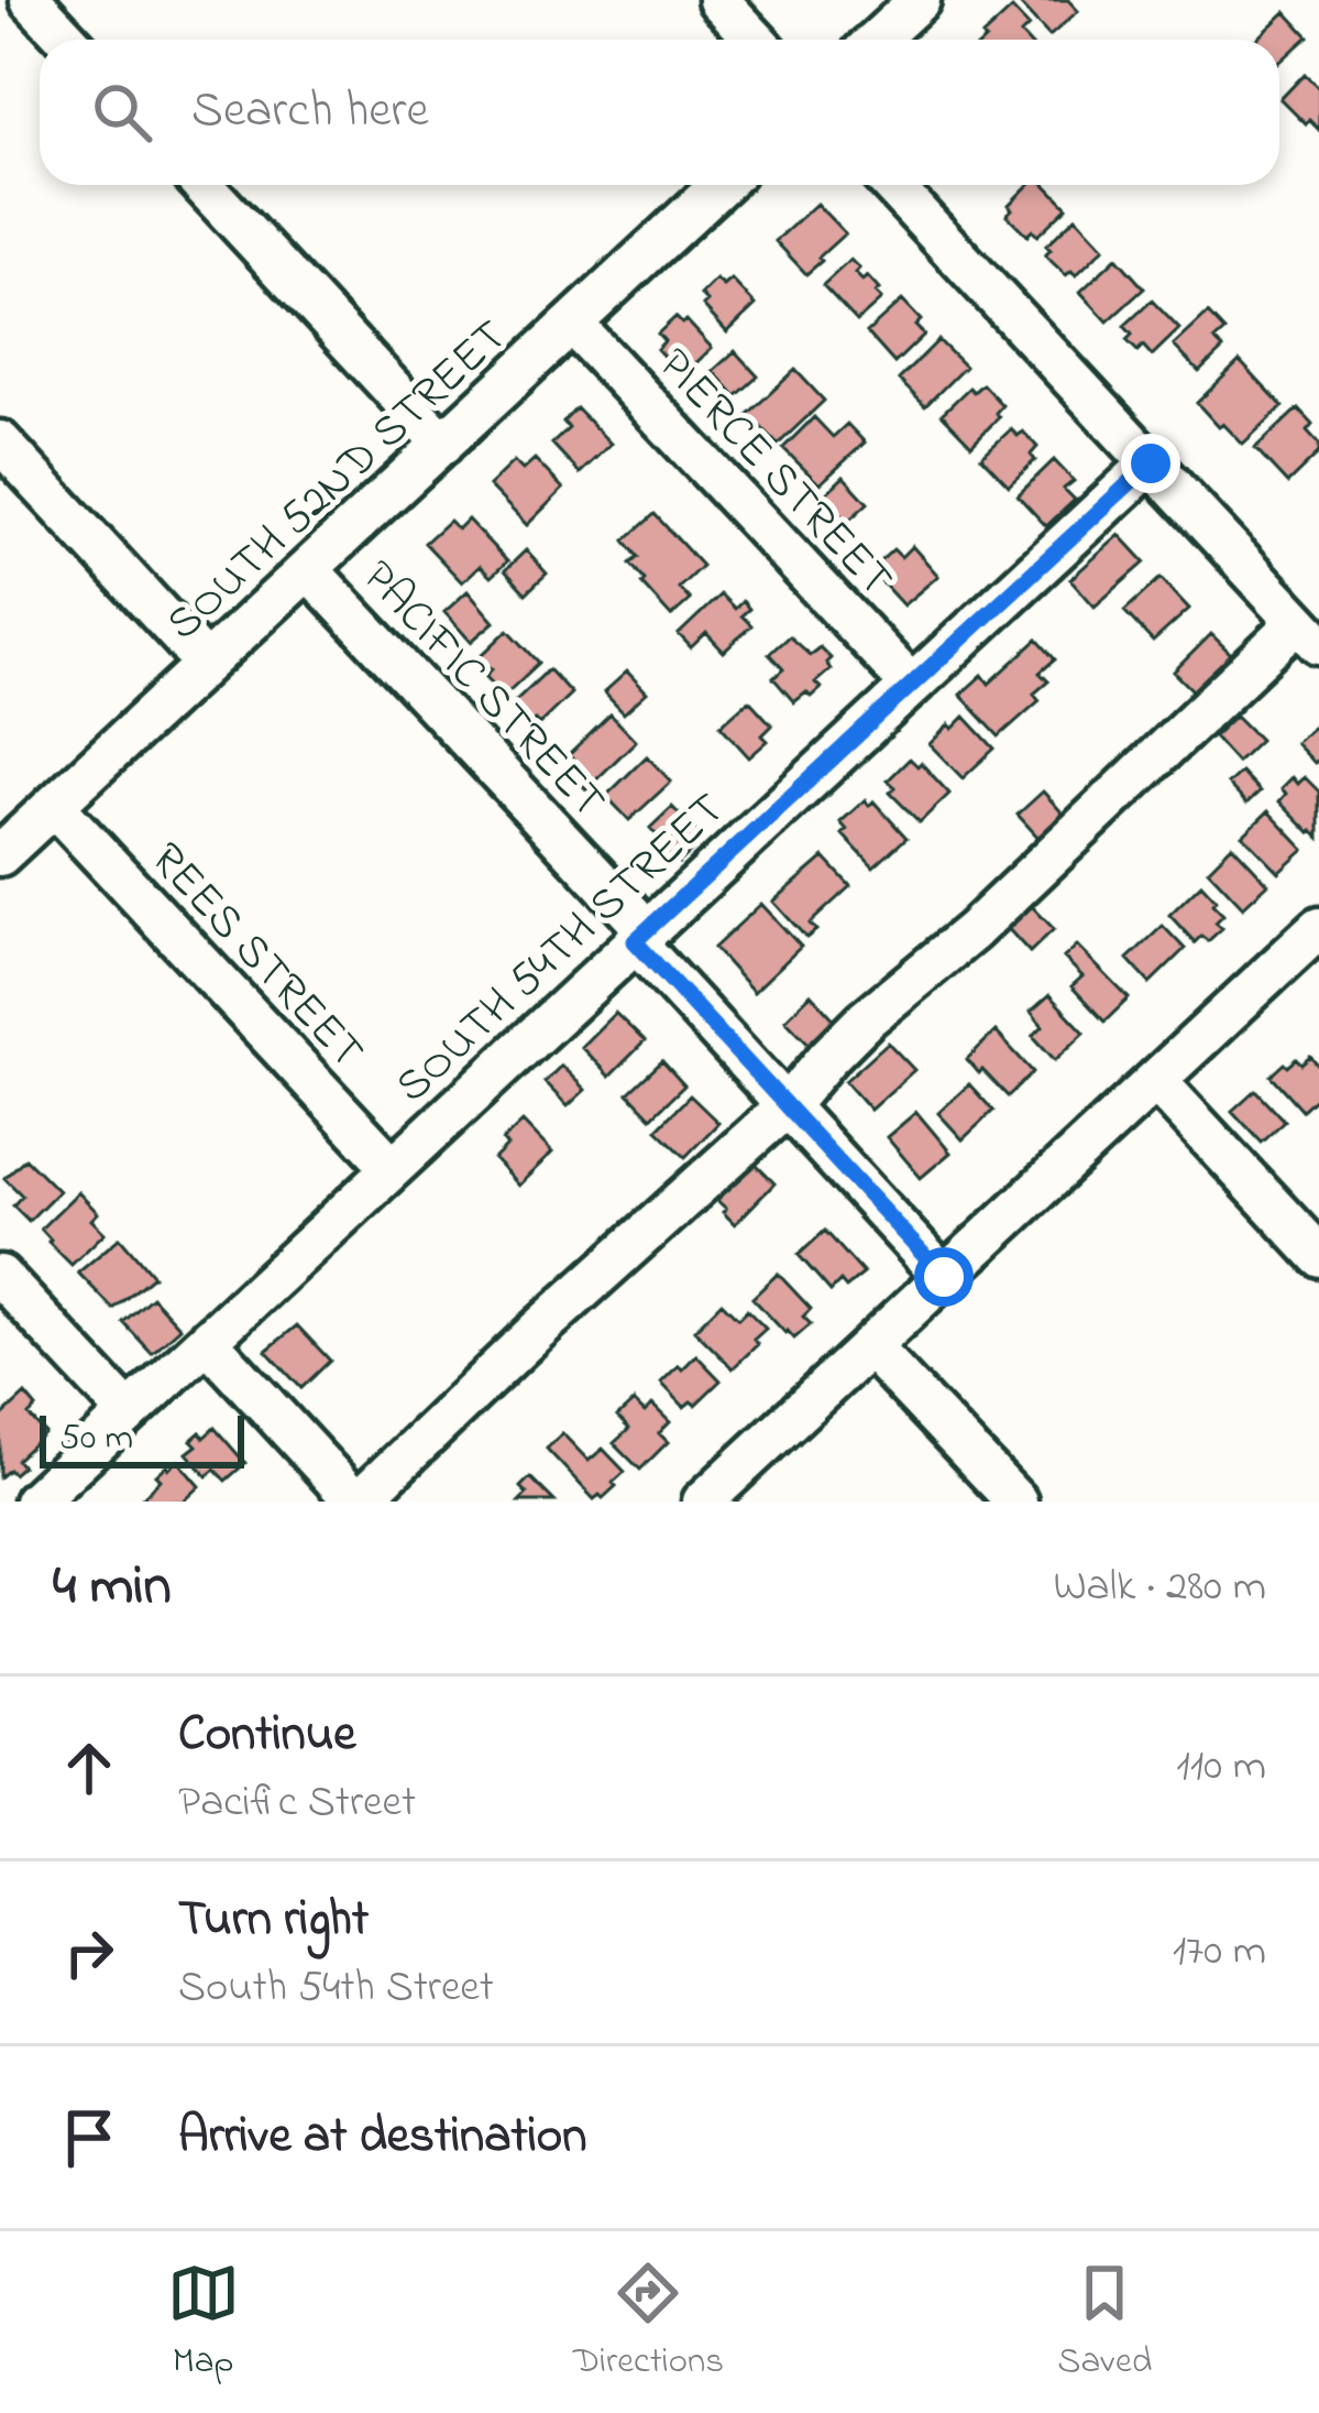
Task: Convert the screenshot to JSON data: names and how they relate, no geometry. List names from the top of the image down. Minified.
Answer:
{"streets":{"street":["PIERCE STREET","SOUTH 52ND STREET","PACIFIC STREET","SOUTH 54TH STREET","REES STREET"]},"crossings":[["PIERCE STREET","SOUTH 52ND STREET"],["PIERCE STREET","SOUTH 54TH STREET"],["SOUTH 52ND STREET","PACIFIC STREET"],["SOUTH 52ND STREET","REES STREET"],["PACIFIC STREET","SOUTH 54TH STREET"],["SOUTH 54TH STREET","REES STREET"]],"scale_bar":"50 m","page":{"search":"Search here","scale":"50 m","heading":["4 min","Walk · 280 m"],"list":[["Continue","Pacific Street","110 m"],["Turn right","South 54th Street","170 m"],"Arrive at destination"],"nav":["Map","Directions","Saved"]}}
